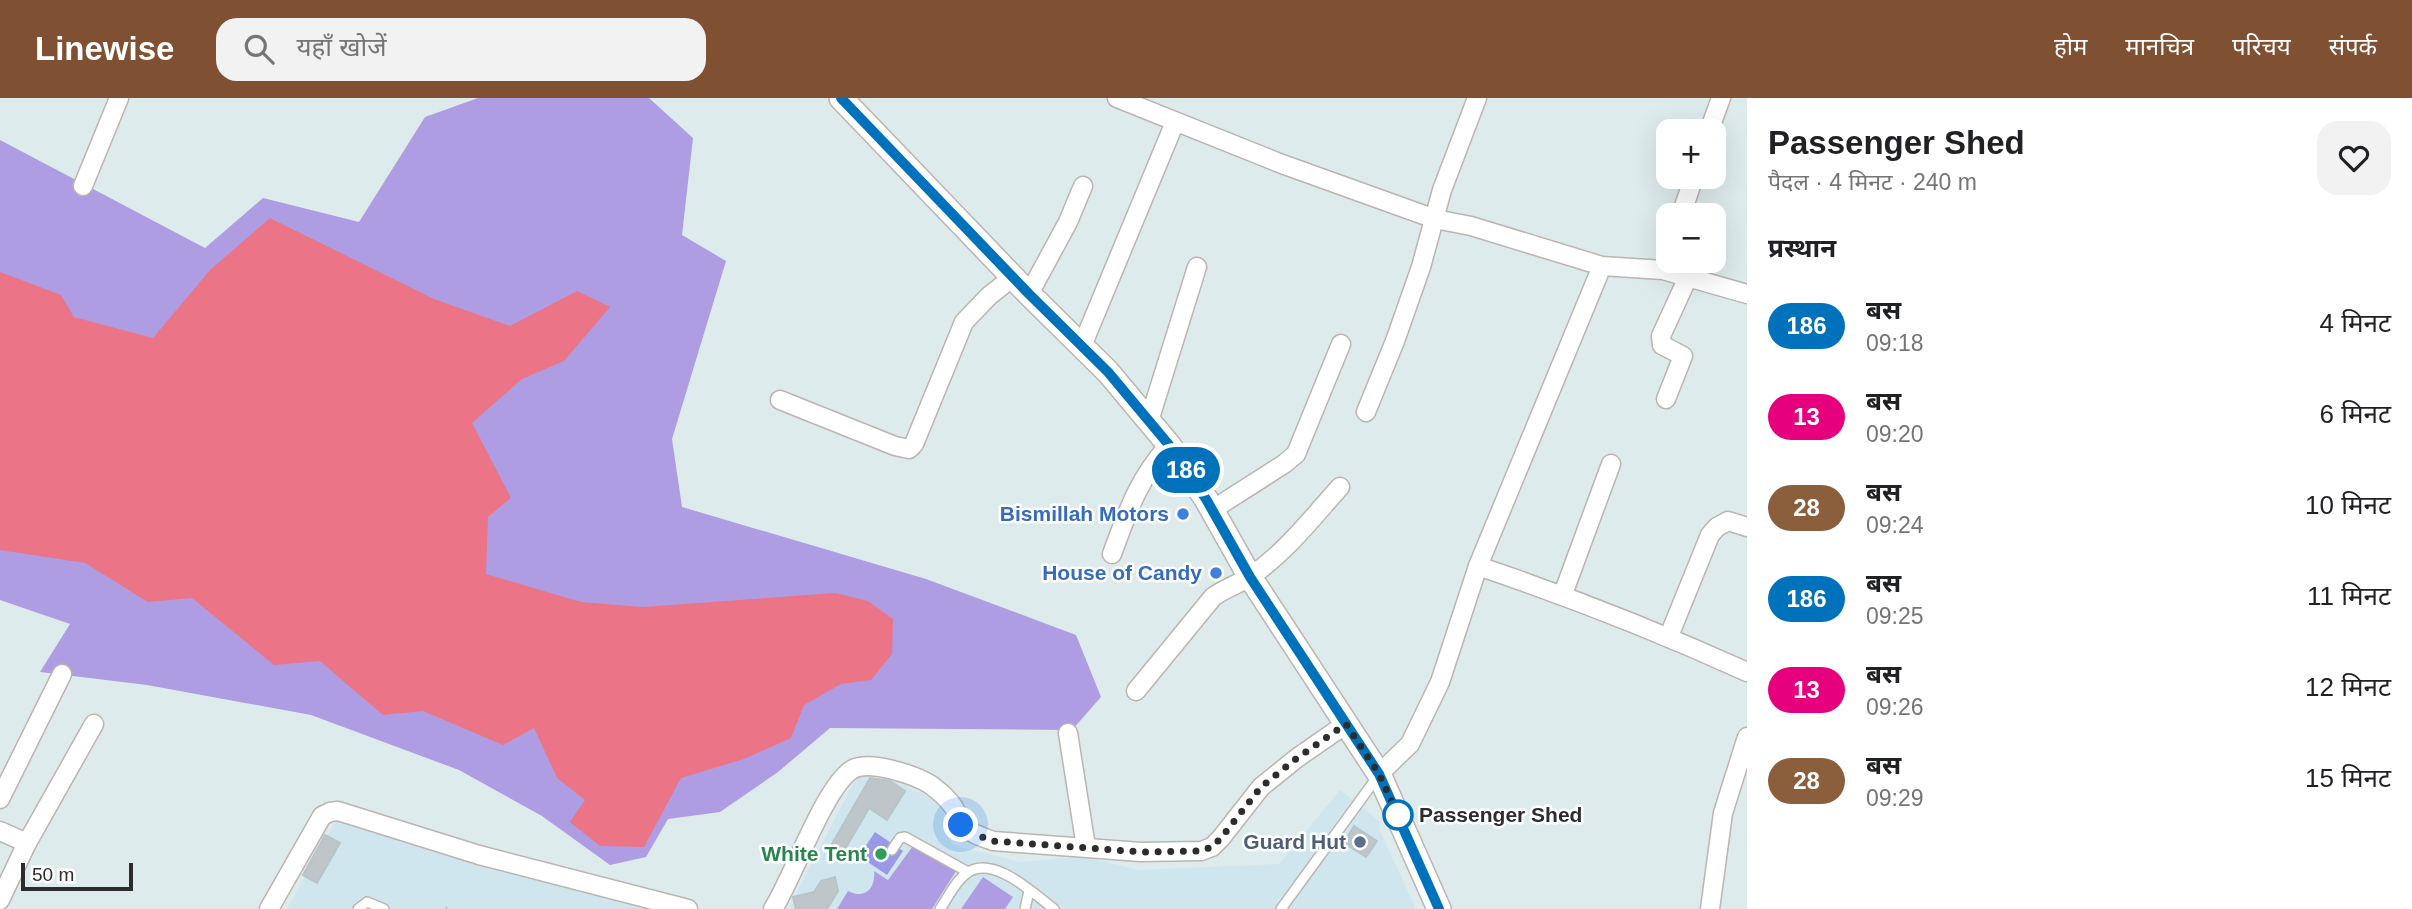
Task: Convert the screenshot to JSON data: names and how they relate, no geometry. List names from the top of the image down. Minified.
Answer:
{"places":["Bismillah Motors","House of Candy","Passenger Shed","Guard Hut","White Tent"],"lines":["bus line 186"],"scale_bar":"50 m","page":{"header":"Linewise","search":"यहाँ खोजें","nav":["होम","मानचित्र","परिचय","संपर्क"],"on_map":"186","heading":[["Passenger Shed","पैदल · 4 मिनट · 240 m"],"प्रस्थान"],"map_buttons":["+","−"],"list":[{"mark":"186","name":"बस","note":"09:18","value":"4 मिनट"},{"mark":"13","name":"बस","note":"09:20","value":"6 मिनट"},{"mark":"28","name":"बस","note":"09:24","value":"10 मिनट"},{"mark":"186","name":"बस","note":"09:25","value":"11 मिनट"},{"mark":"13","name":"बस","note":"09:26","value":"12 मिनट"},{"mark":"28","name":"बस","note":"09:29","value":"15 मिनट"}],"scale":"50 m"}}
